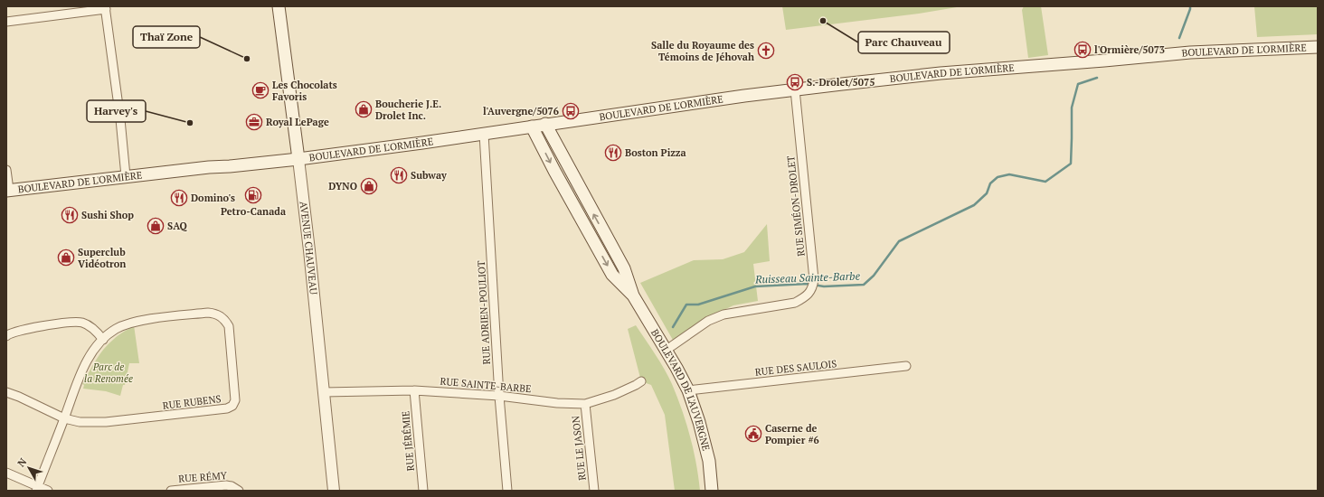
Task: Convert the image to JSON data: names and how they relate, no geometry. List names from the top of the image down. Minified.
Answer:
{"streets":{"main road":["BOULEVARD DE L'ORMIÈRE","AVENUE CHAUVEAU","BOULEVARD DE L'AUVERGNE"],"street":["RUE SIMÉON-DROLET","RUE ADRIEN-POULIOT","RUE DES SAULOIS","RUE SAINTE-BARBE","RUE RUBENS","RUE JÉRÉMIE","RUE LE JASON","RUE RÉMY"]},"crossings":[["BOULEVARD DE L'ORMIÈRE","RUE SIMÉON-DROLET"],["BOULEVARD DE L'ORMIÈRE","AVENUE CHAUVEAU"],["BOULEVARD DE L'ORMIÈRE","RUE ADRIEN-POULIOT"],["BOULEVARD DE L'ORMIÈRE","BOULEVARD DE L'AUVERGNE"],["RUE SIMÉON-DROLET","BOULEVARD DE L'AUVERGNE"],["AVENUE CHAUVEAU","RUE SAINTE-BARBE"],["RUE ADRIEN-POULIOT","RUE SAINTE-BARBE"],["RUE DES SAULOIS","BOULEVARD DE L'AUVERGNE"],["RUE SAINTE-BARBE","RUE JÉRÉMIE"],["RUE SAINTE-BARBE","RUE LE JASON"]],"water":["Ruisseau Sainte-Barbe"],"parks":["Parc de la Renomée"],"places":{"other":["Parc Chauveau","Thaï Zone","Harvey's"],"bus stop":["l'Ormière/5073","S.-Drolet/5075","l'Auvergne/5076"],"church":["Salle du Royaume des Témoins de Jéhovah"],"cafe":["Les Chocolats Favoris"],"shop":["Boucherie J.E. Drolet Inc.","DYNO","SAQ","Superclub Vidéotron"],"office":["Royal LePage"],"restaurant":["Boston Pizza","Subway","Domino's","Sushi Shop"],"fuel station":["Petro-Canada"],"public building":["Caserne de Pompier #6"]},"north":"top left"}
